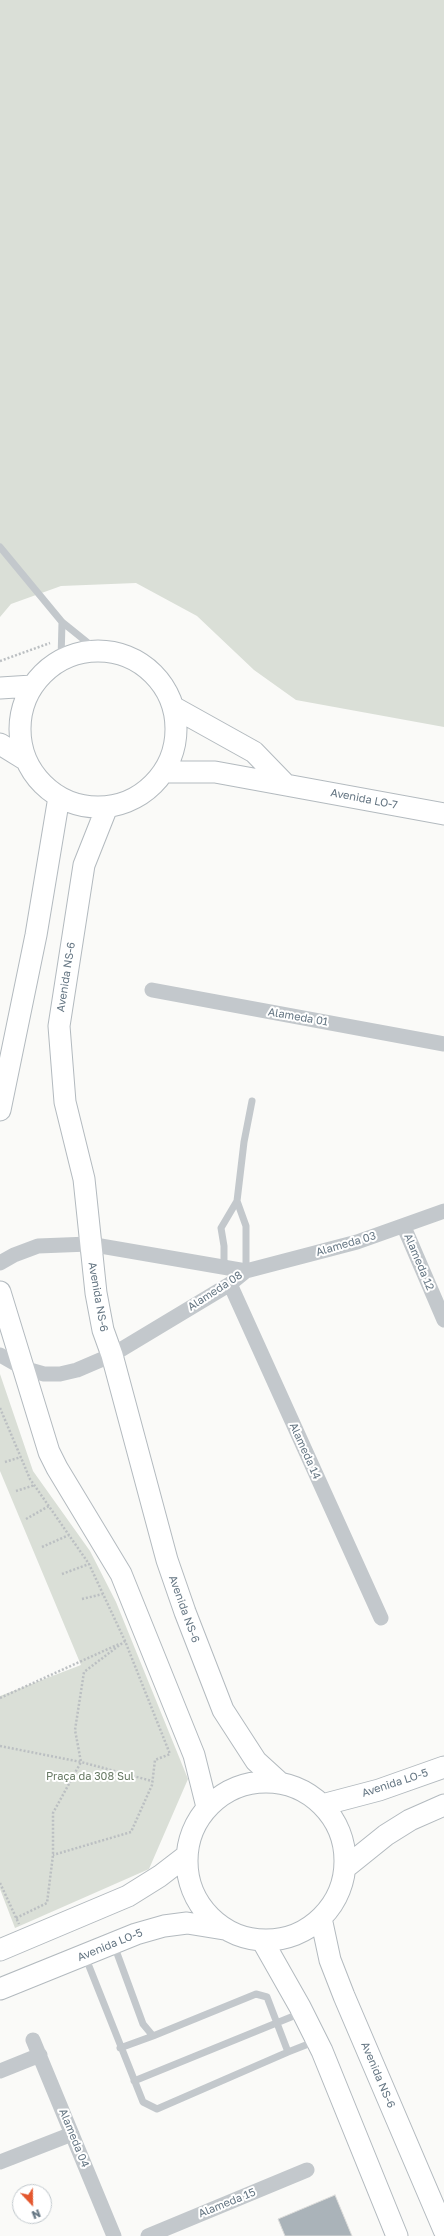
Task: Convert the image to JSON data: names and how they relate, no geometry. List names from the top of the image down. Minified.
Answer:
{"streets":{"street":["Avenida LO-7","Avenida NS-6","Alameda 01","Alameda 03","Alameda 12","Alameda 08","Alameda 14","Avenida LO-5","Alameda 04","Alameda 15"]},"crossings":[["Avenida NS-6","Alameda 08"],["Alameda 03","Alameda 12"],["Alameda 03","Alameda 08"],["Alameda 08","Alameda 14"]],"parks":["Praça da 308 Sul"],"north":"bottom"}
